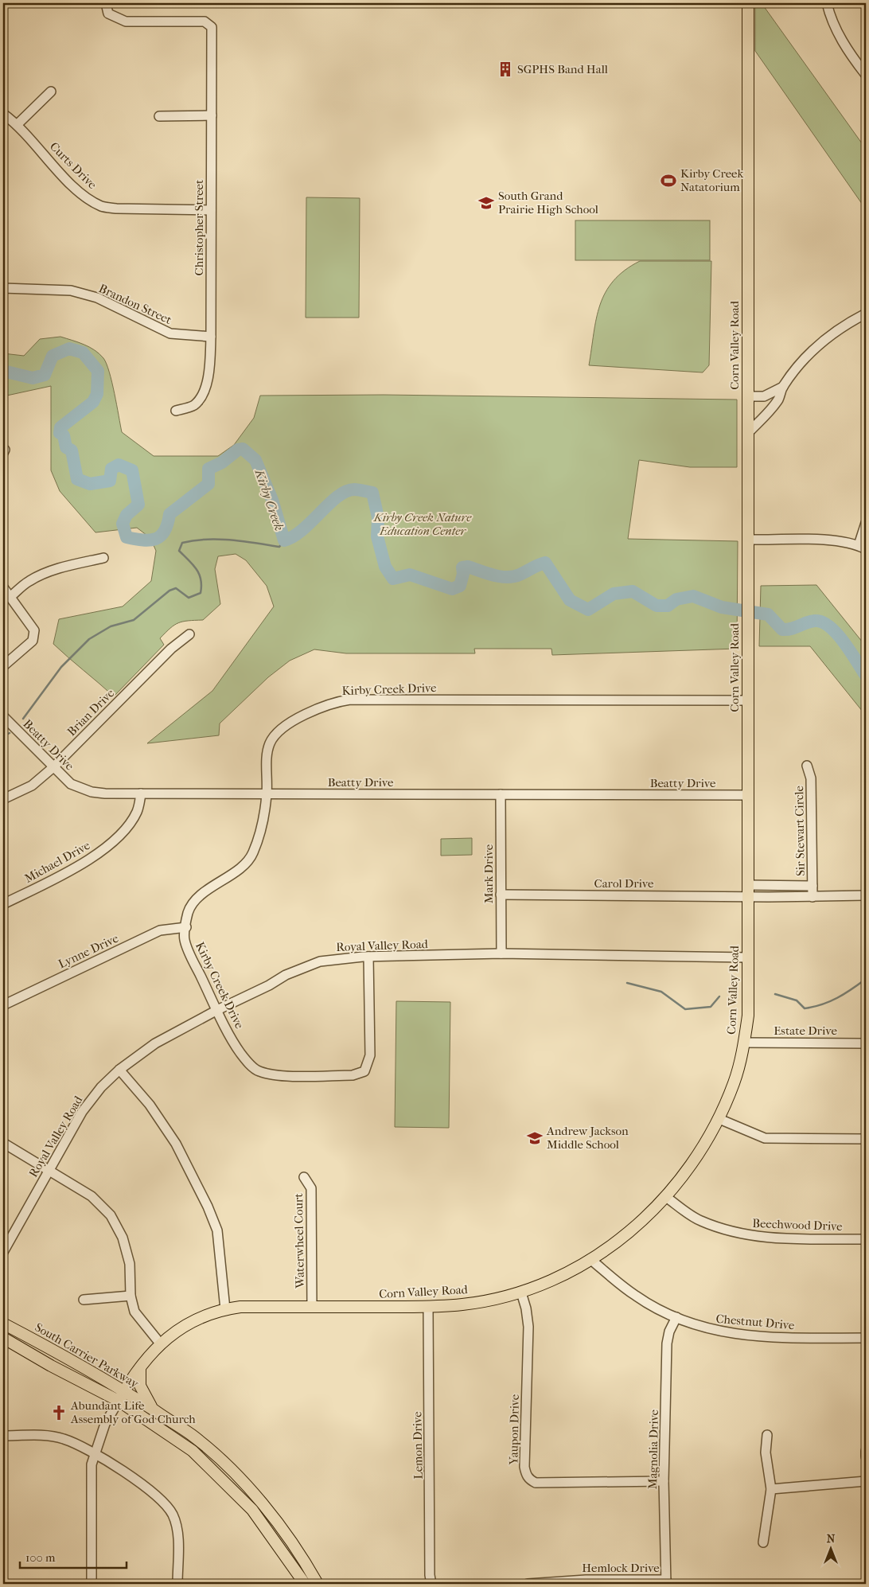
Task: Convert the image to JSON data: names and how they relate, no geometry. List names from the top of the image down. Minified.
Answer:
{"streets":{"main road":["Corn Valley Road","South Carrier Parkway"],"street":["Curts Drive","Christopher Street","Brandon Street","Kirby Creek Drive","Brian Drive","Beatty Drive","Sir Stewart Circle","Michael Drive","Mark Drive","Carol Drive","Royal Valley Road","Lynne Drive","Estate Drive","Beechwood Drive","Waterwheel Court","Chestnut Drive","Yaupon Drive","Lemon Drive","Magnolia Drive","Hemlock Drive"]},"crossings":[["Curts Drive","Christopher Street"],["Christopher Street","Brandon Street"],["Corn Valley Road","Kirby Creek Drive"],["Corn Valley Road","Beatty Drive"],["Corn Valley Road","Carol Drive"],["Corn Valley Road","Royal Valley Road"],["Corn Valley Road","Estate Drive"],["Corn Valley Road","Beechwood Drive"],["Corn Valley Road","Waterwheel Court"],["Corn Valley Road","Chestnut Drive"],["Corn Valley Road","South Carrier Parkway"],["Corn Valley Road","Yaupon Drive"],["Corn Valley Road","Lemon Drive"],["Kirby Creek Drive","Beatty Drive"],["Kirby Creek Drive","Royal Valley Road"],["Kirby Creek Drive","Lynne Drive"],["Brian Drive","Beatty Drive"],["Beatty Drive","Michael Drive"],["Beatty Drive","Mark Drive"],["Mark Drive","Carol Drive"],["Mark Drive","Royal Valley Road"],["Chestnut Drive","Magnolia Drive"],["Yaupon Drive","Magnolia Drive"],["Magnolia Drive","Hemlock Drive"]],"water":["Kirby Creek"],"parks":["Kirby Creek Nature Education Center"],"places":{"building":["SGPHS Band Hall"],"sports":["Kirby Creek Natatorium"],"school or university":["South Grand Prairie High School","Andrew Jackson Middle School"],"church":["Abundant Life Assembly of God Church"]},"scale_bar":"100 m","north":"top"}
